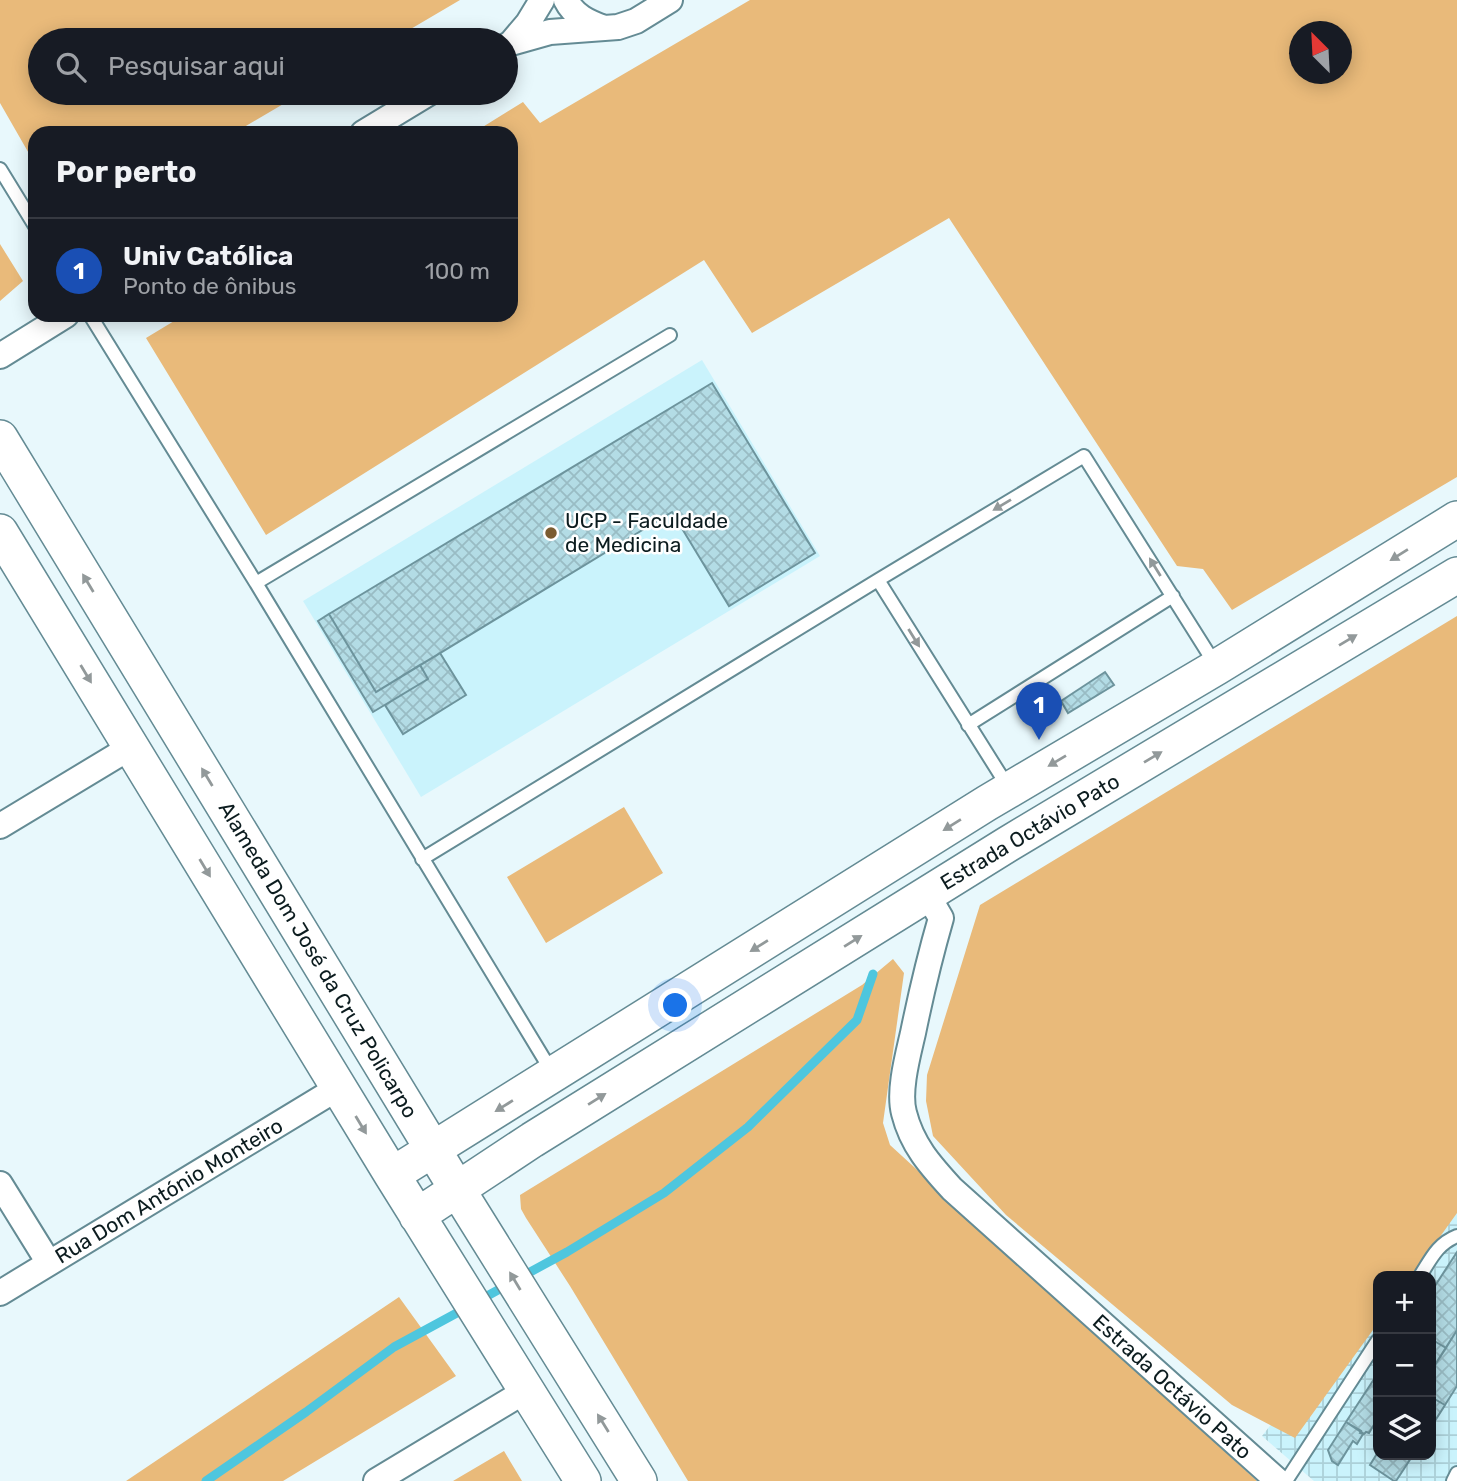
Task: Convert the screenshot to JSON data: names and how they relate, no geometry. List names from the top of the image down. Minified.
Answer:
{"streets":{"street":["Estrada Octávio Pato","Alameda Dom José da Cruz Policarpo","Rua Dom António Monteiro"]},"places":["UCP - Faculdade de Medicina"],"north":"top left","page":{"search":"Pesquisar aqui","heading":"Por perto","list":[{"mark":"1","name":"Univ Católica","note":"Ponto de ônibus","value":"100 m"}],"pins":"1","map_buttons":["+","−"]}}
